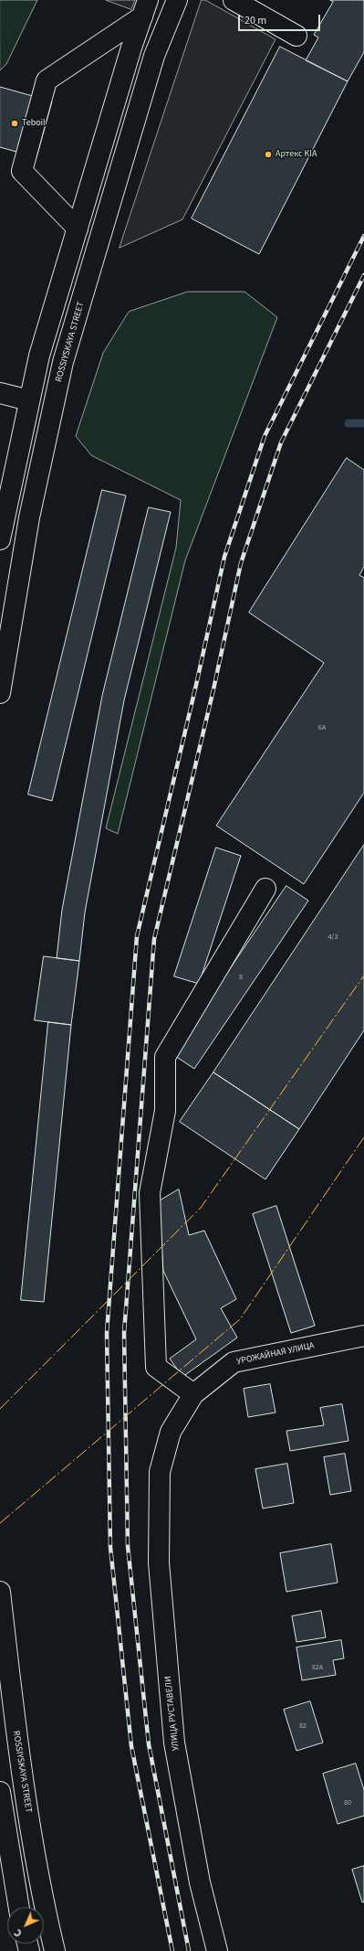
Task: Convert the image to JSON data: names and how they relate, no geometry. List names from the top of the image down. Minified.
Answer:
{"streets":{"main road":["ROSSIYSKAYA STREET","УРОЖАЙНАЯ УЛИЦА","УЛИЦА РУСТАВЕЛИ"]},"crossings":[["УРОЖАЙНАЯ УЛИЦА","УЛИЦА РУСТАВЕЛИ"]],"places":["Teboil","Артекс KIA"],"house_numbers":["6А","4/3","8","82А","82","80"],"scale_bar":"20 m","north":"bottom left"}
